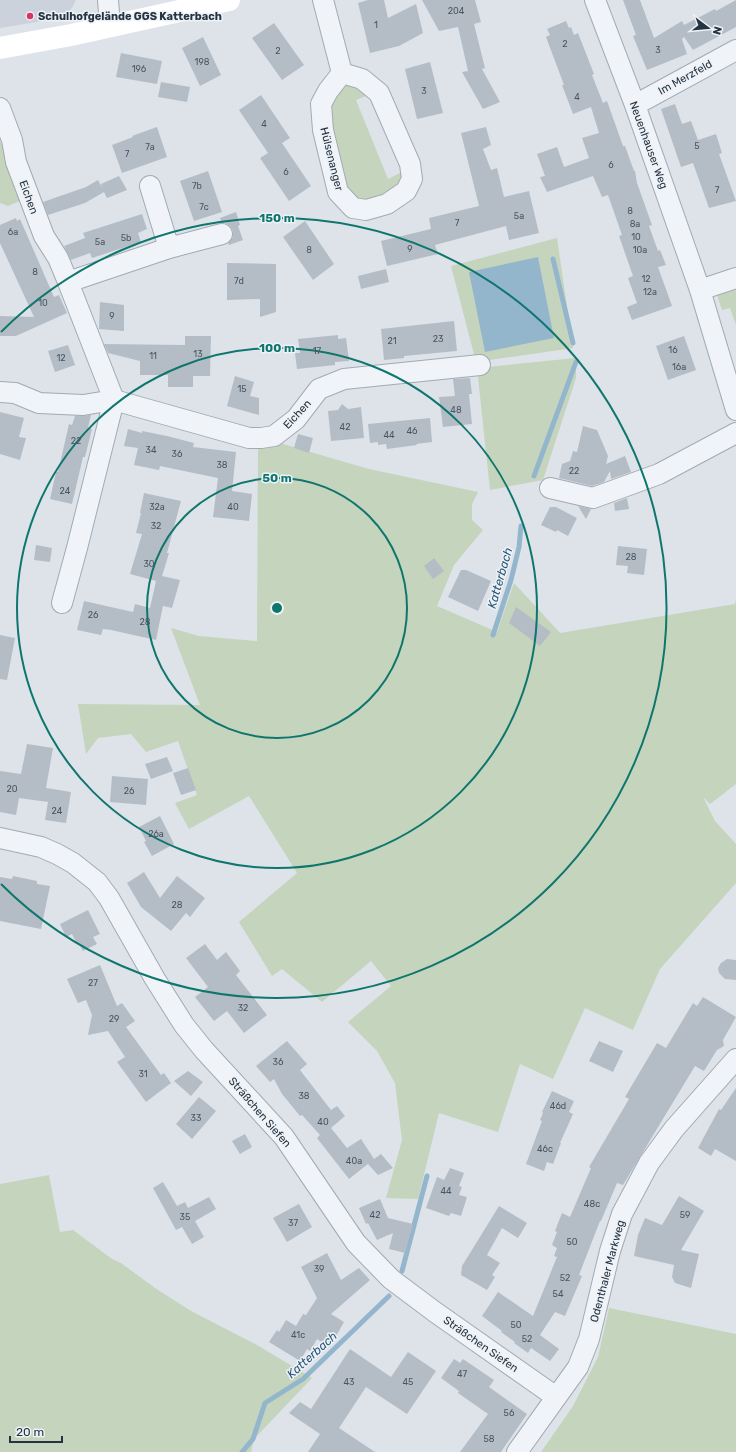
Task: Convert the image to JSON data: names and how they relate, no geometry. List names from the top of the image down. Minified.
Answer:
{"streets":{"street":["Im Merzfeld","Neuenhauser Weg","Hülsenanger","Eichen","Sträßchen Siefen","Odenthaler Markweg"]},"crossings":[["Im Merzfeld","Neuenhauser Weg"],["Sträßchen Siefen","Odenthaler Markweg"]],"water":["Katterbach"],"places":["Schulhofgelände GGS Katterbach"],"house_numbers":["204","1","2","3","2","198","196","3","4","4","5","7a","7","6","6","7b","7","7c","8","5a","7","8a","6a","10","5b","5a","9","8","10a","8","12","7d","12a","10","9","23","21","16","17","13","11","12","16a","15","48","42","46","44","22","34","36","38","22","24","32a","40","32","28","30","26","28","20","26","24","26a","28","27","32","29","36","31","38","46d","33","40","46c","40a","44","48c","42","59","35","37","50","39","52","54","50","41c","52","47","43","45","56","58"],"scale_bar":"20 m","north":"right","rings":["150 m","100 m","50 m"]}
